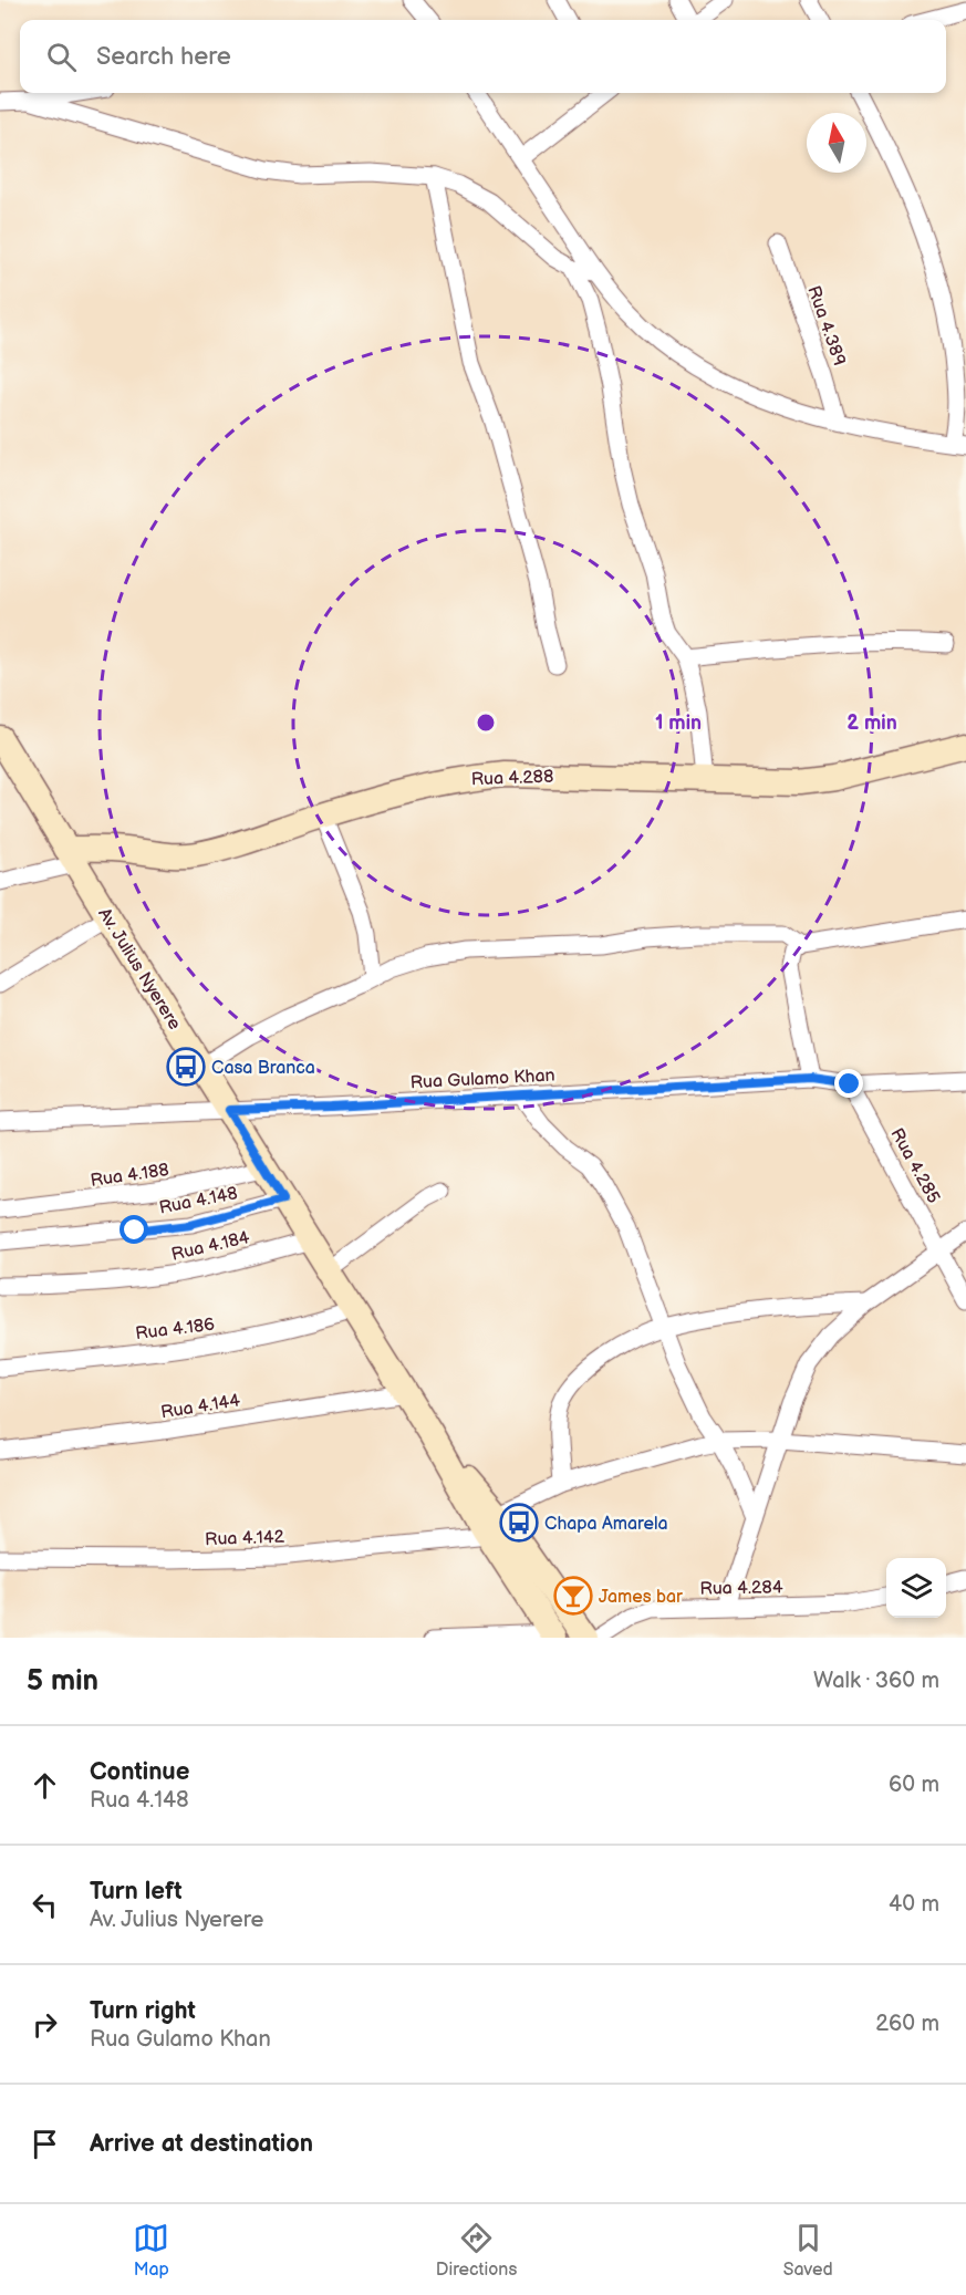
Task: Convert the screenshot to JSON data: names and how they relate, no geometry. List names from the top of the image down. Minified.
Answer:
{"streets":{"main road":["Rua 4.288","Av. Julius Nyerere"],"street":["Rua 4.389","Rua Gulamo Khan","Rua 4.285","Rua 4.188","Rua 4.148","Rua 4.184","Rua 4.186","Rua 4.144","Rua 4.142","Rua 4.284"]},"crossings":[["Rua 4.288","Av. Julius Nyerere"],["Av. Julius Nyerere","Rua Gulamo Khan"],["Av. Julius Nyerere","Rua 4.188"],["Av. Julius Nyerere","Rua 4.148"],["Av. Julius Nyerere","Rua 4.184"],["Av. Julius Nyerere","Rua 4.186"],["Av. Julius Nyerere","Rua 4.144"],["Av. Julius Nyerere","Rua 4.142"],["Rua Gulamo Khan","Rua 4.285"]],"places":{"bus stop":["Casa Branca","Chapa Amarela"],"bar":["James bar"]},"north":"top","page":{"search":"Search here","heading":["5 min","Walk · 360 m"],"list":[["Continue","Rua 4.148","60 m"],["Turn left","Av. Julius Nyerere","40 m"],["Turn right","Rua Gulamo Khan","260 m"],"Arrive at destination"],"nav":["Map","Directions","Saved"]},"rings":["1 min","2 min"]}
